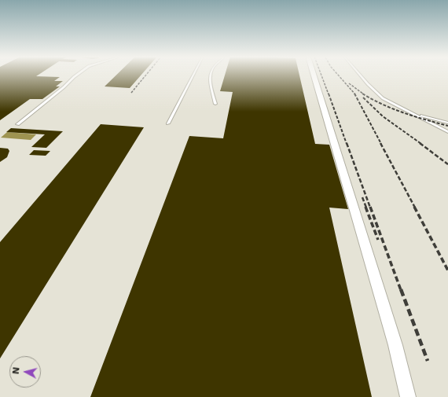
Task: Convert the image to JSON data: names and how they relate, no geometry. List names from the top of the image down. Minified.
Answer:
{"north":"left"}
